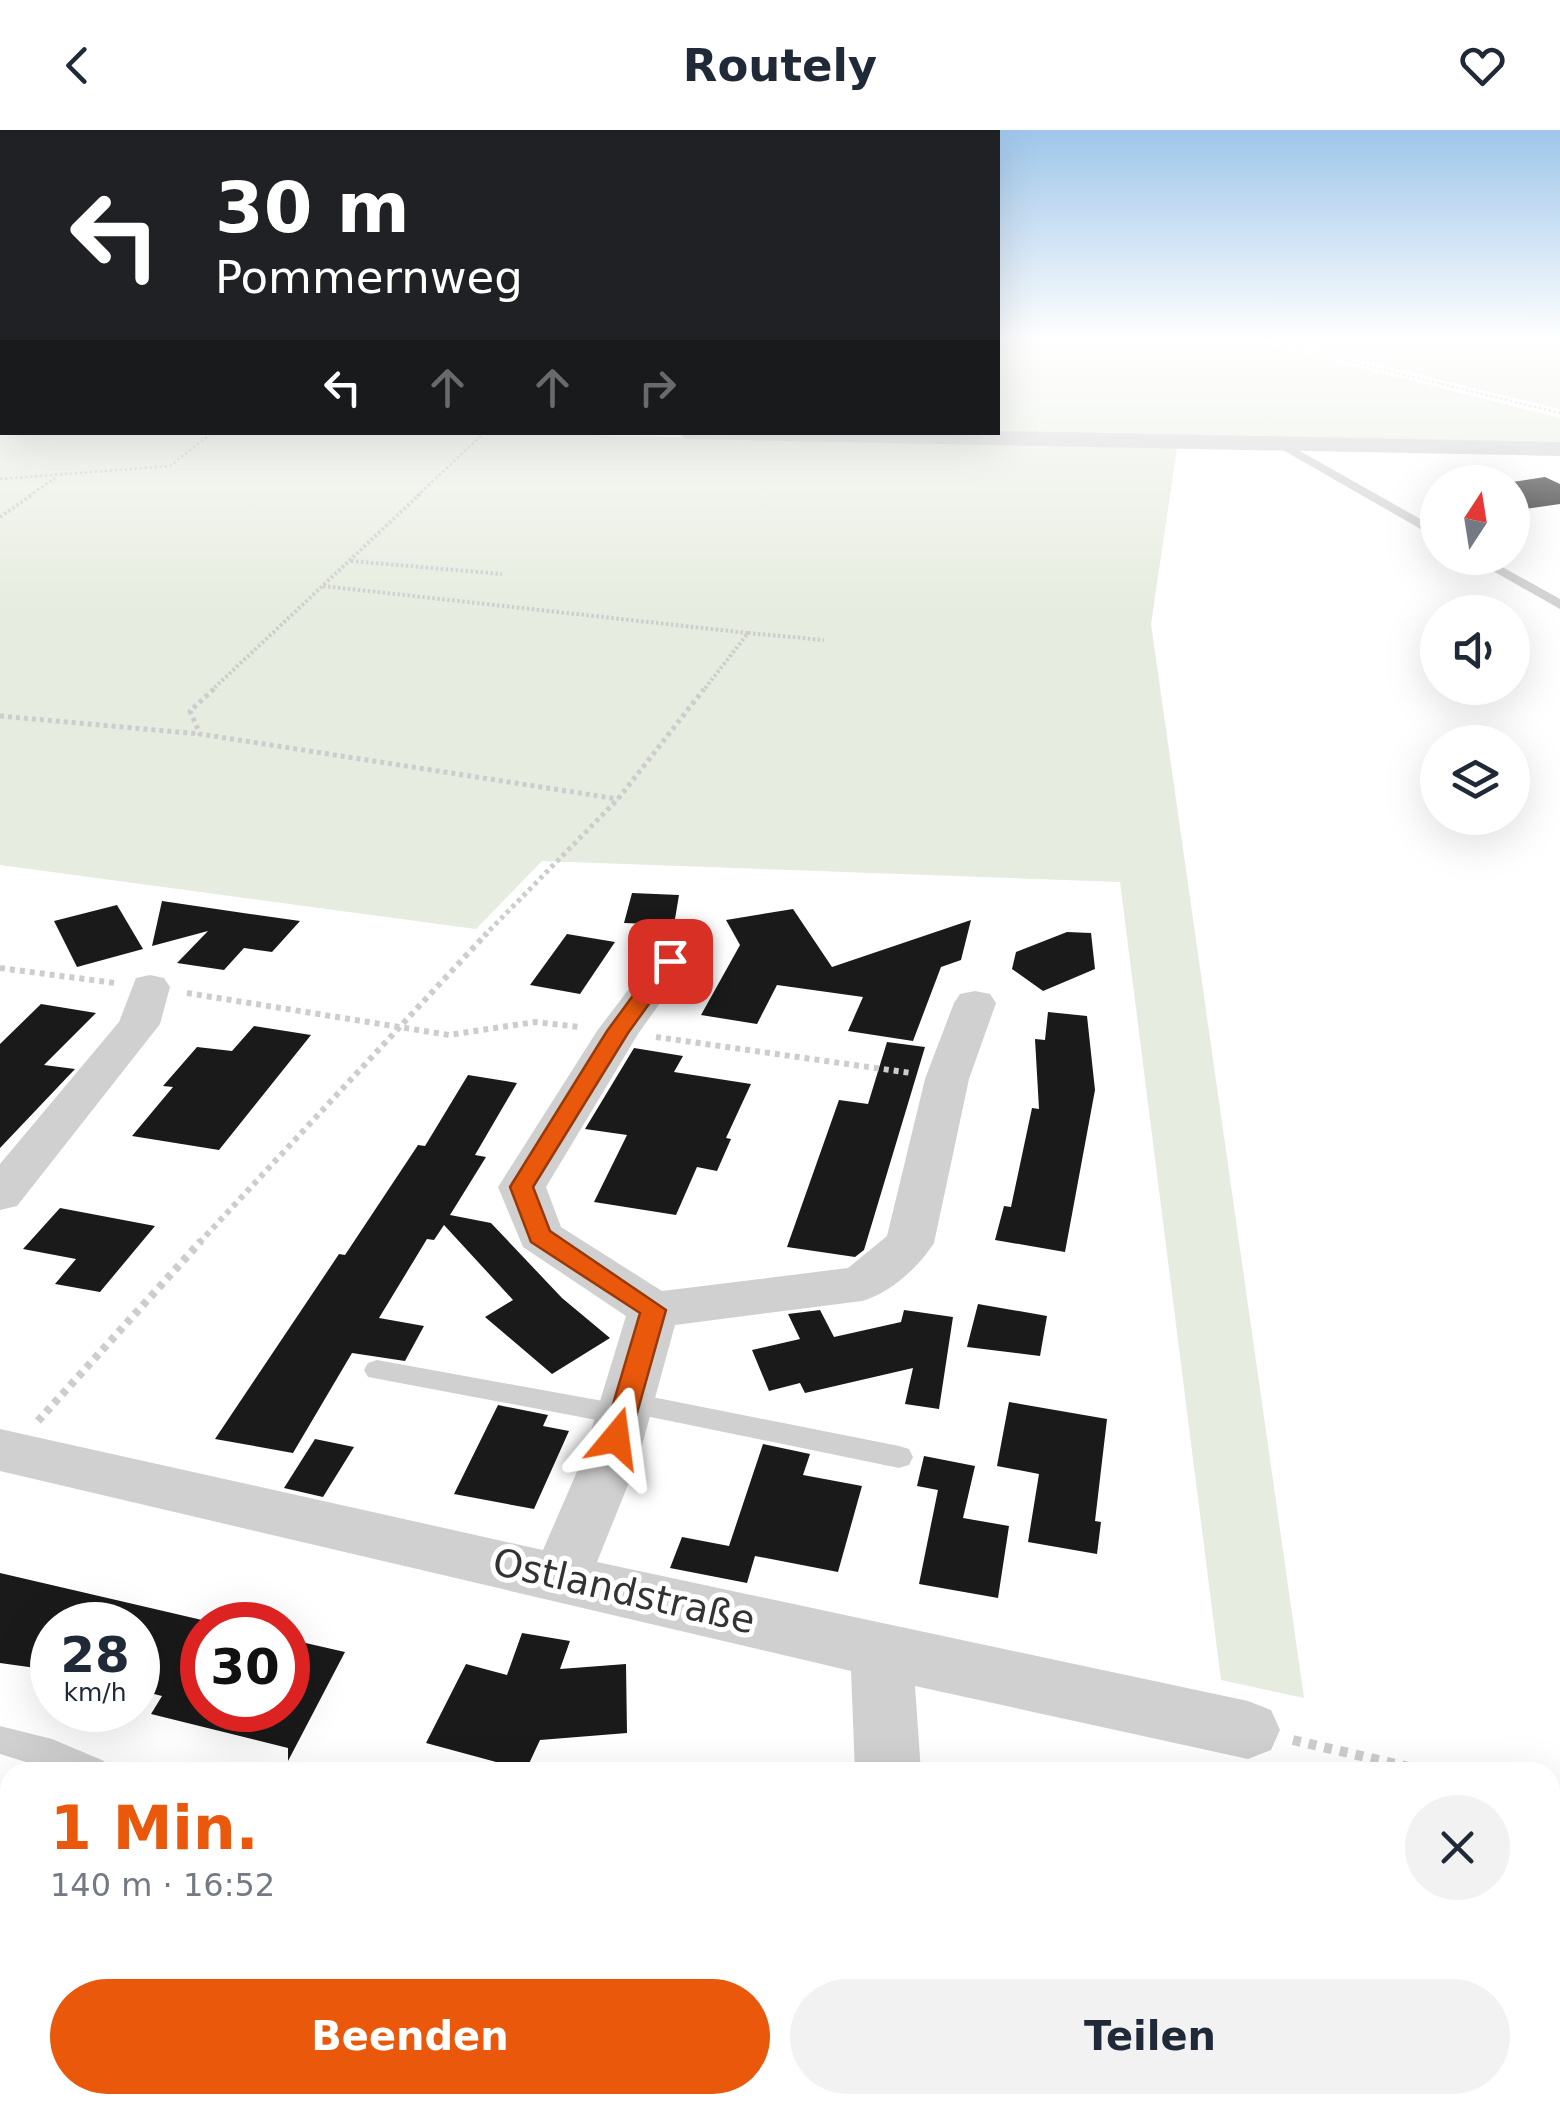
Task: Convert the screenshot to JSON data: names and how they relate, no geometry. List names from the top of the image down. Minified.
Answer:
{"streets":{"street":["Ostlandstraße"]},"north":"top","page":{"header":"Routely","turn":["30 m","Pommernweg"],"speed":"28 km/h","limit":"30","heading":["1 Min.","140 m · 16:52"],"buttons":["Beenden","Teilen"]}}
